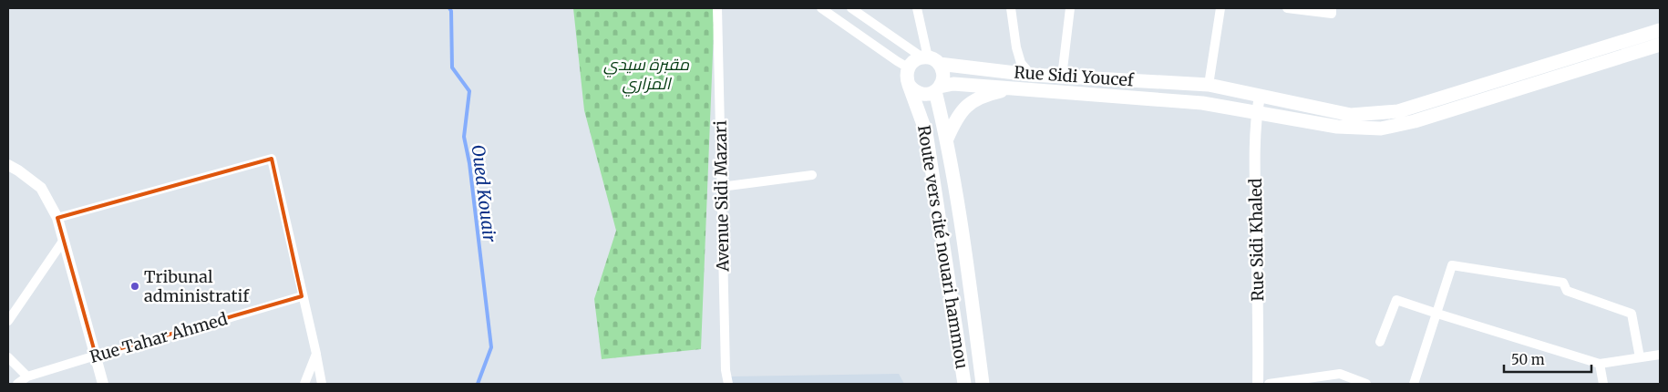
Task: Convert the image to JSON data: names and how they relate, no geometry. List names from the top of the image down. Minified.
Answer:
{"streets":{"main road":["Rue Sidi Youcef","Route vers cité nouari hammou"],"street":["Avenue Sidi Mazari","Rue Sidi Khaled","Rue Tahar Ahmed"]},"crossings":[["Rue Sidi Youcef","Rue Sidi Khaled"],["Rue Sidi Youcef","Route vers cité nouari hammou"]],"water":["Oued Kouair"],"parks":["مقبرة سيدي المزاري"],"places":["Tribunal administratif"],"scale_bar":"50 m"}
